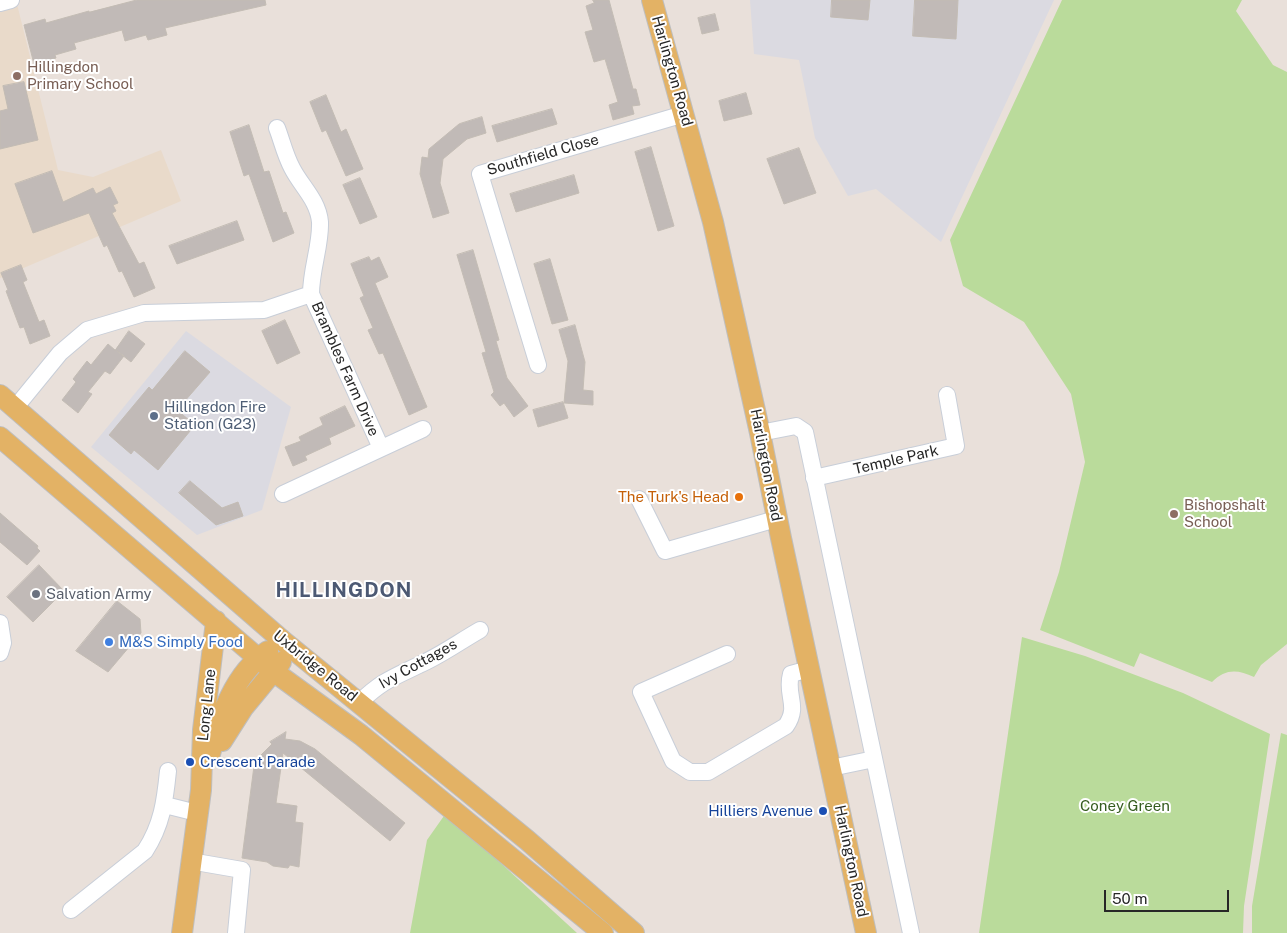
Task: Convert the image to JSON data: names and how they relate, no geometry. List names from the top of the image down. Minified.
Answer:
{"streets":{"main road":["Harlington Road","Uxbridge Road","Long Lane"],"street":["Southfield Close","Brambles Farm Drive","Temple Park","Ivy Cottages"]},"crossings":[["Harlington Road","Southfield Close"],["Brambles Farm Drive","Uxbridge Road"],["Ivy Cottages","Uxbridge Road"],["Uxbridge Road","Long Lane"]],"districts":["HILLINGDON"],"parks":["Coney Green"],"places":["Hillingdon Primary School","Hillingdon Fire Station (G23)","The Turk's Head","Bishopshalt School","Salvation Army","M&S Simply Food","Crescent Parade","Hilliers Avenue"],"scale_bar":"50 m"}
